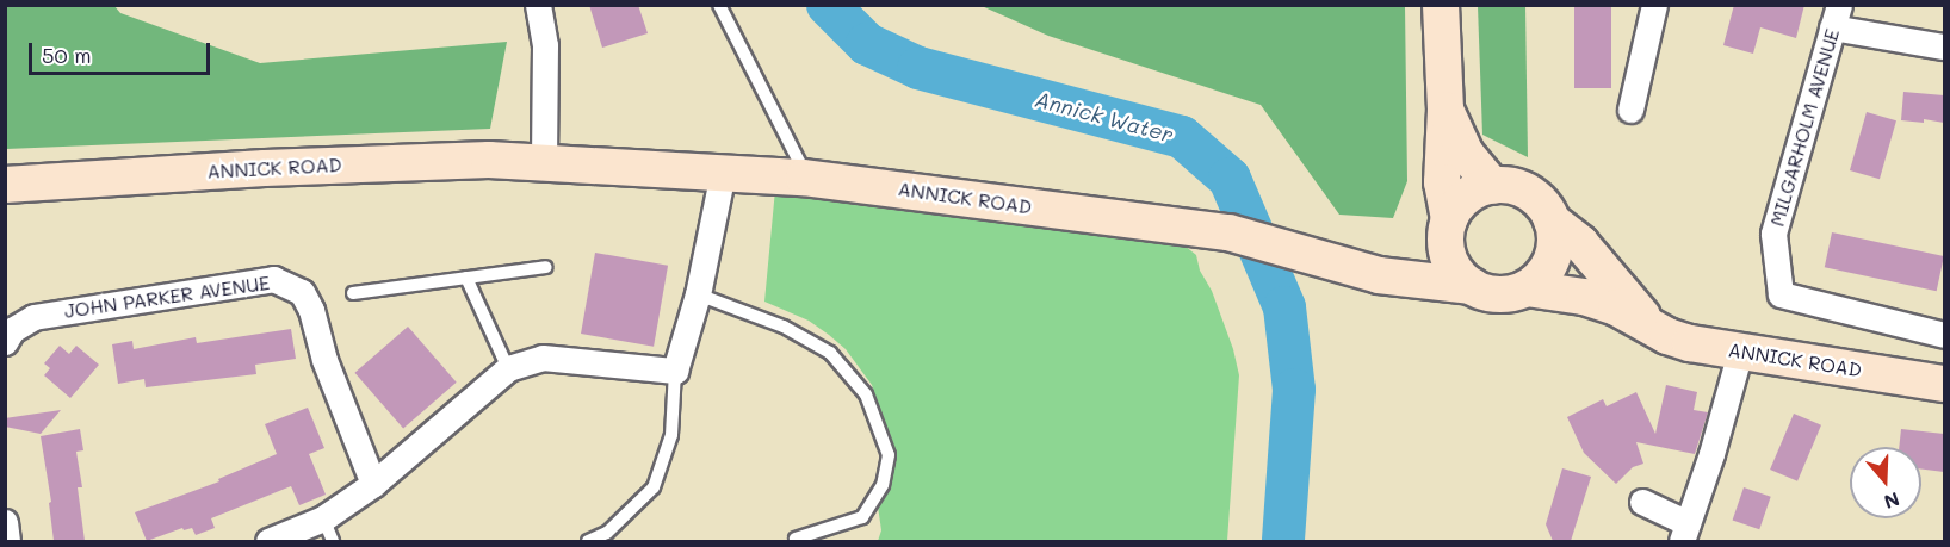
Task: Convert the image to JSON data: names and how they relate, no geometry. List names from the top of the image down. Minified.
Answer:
{"streets":{"main road":["ANNICK ROAD"],"street":["MILGARHOLM AVENUE","JOHN PARKER AVENUE"]},"water":["Annick Water"],"scale_bar":"50 m","north":"bottom"}
